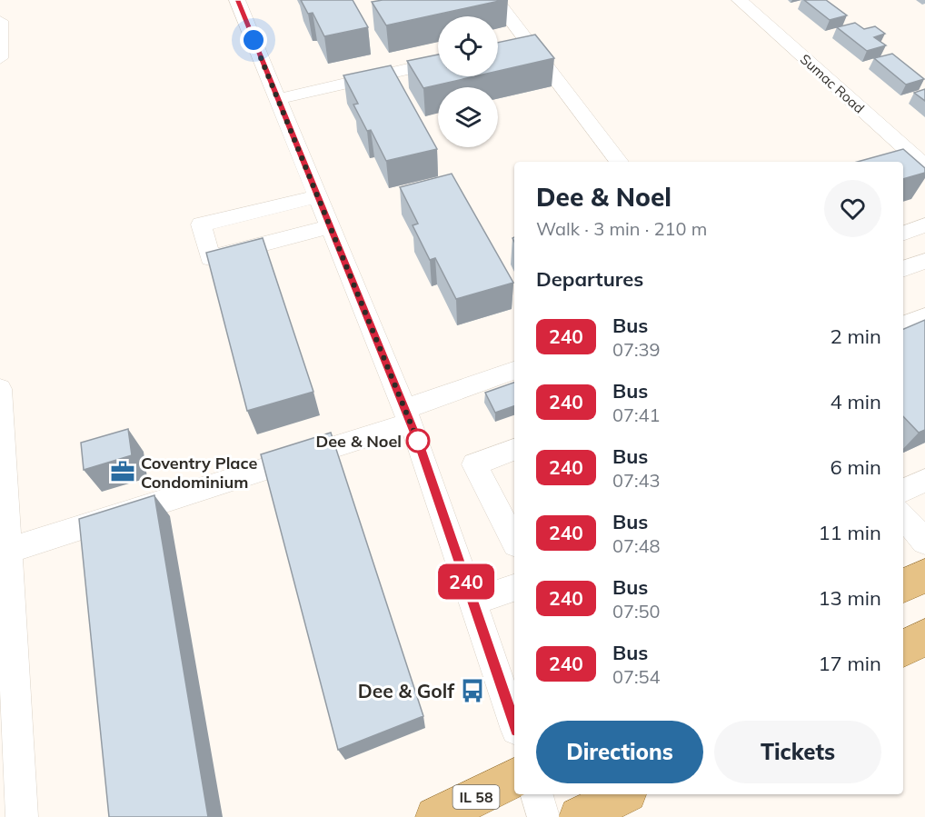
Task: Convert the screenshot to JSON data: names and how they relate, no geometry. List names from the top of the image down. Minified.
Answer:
{"streets":{"main road":["IL 58"],"street":["Sumac Road"]},"places":{"other":["Dee & Noel"],"office":["Coventry Place Condominium"],"bus stop":["Dee & Golf"]},"lines":["bus line 240"],"page":{"on_map":"240","heading":[["Dee & Noel","Walk · 3 min · 210 m"],"Departures"],"list":[{"mark":"240","name":"Bus","note":"07:39","value":"2 min"},{"mark":"240","name":"Bus","note":"07:41","value":"4 min"},{"mark":"240","name":"Bus","note":"07:43","value":"6 min"},{"mark":"240","name":"Bus","note":"07:48","value":"11 min"},{"mark":"240","name":"Bus","note":"07:50","value":"13 min"},{"mark":"240","name":"Bus","note":"07:54","value":"17 min"}],"buttons":["Directions","Tickets"]}}
